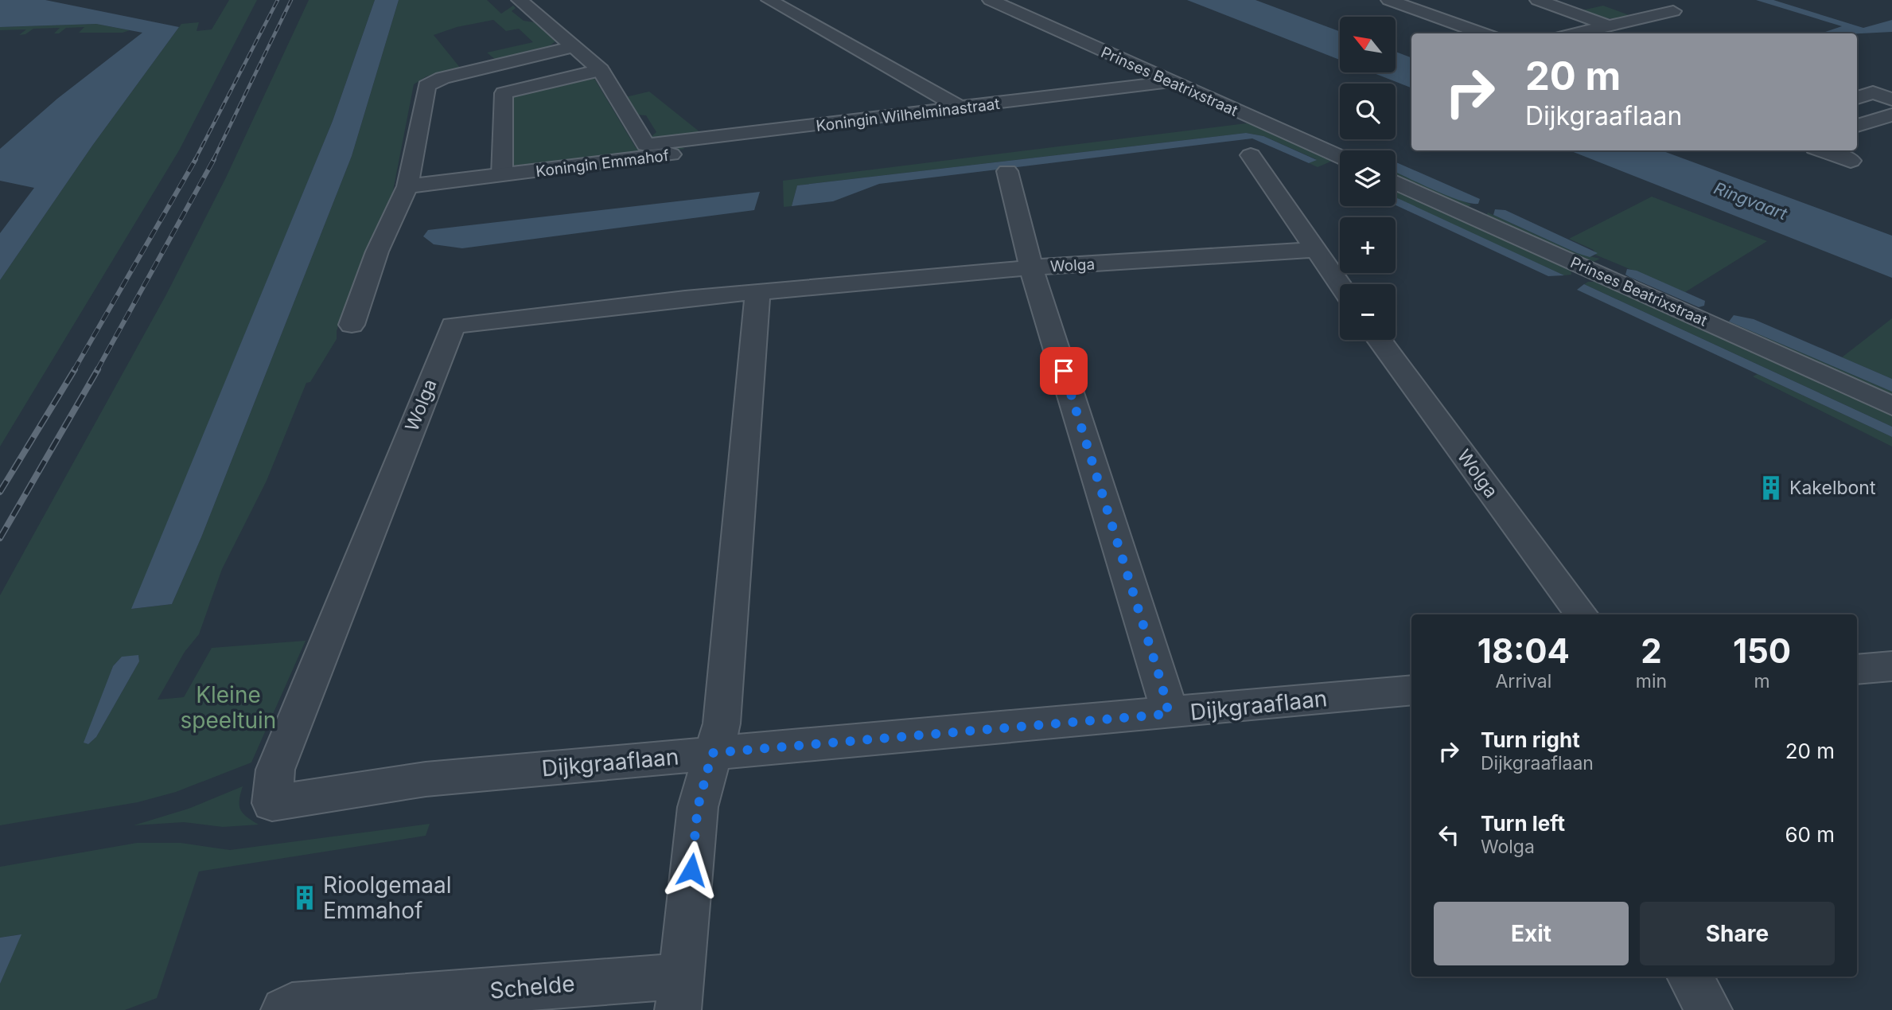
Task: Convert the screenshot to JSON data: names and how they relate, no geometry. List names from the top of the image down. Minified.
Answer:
{"streets":{"street":["Prinses Beatrixstraat","Koningin Wilhelminastraat","Koningin Emmahof","Wolga","Dijkgraaflaan","Schelde"]},"crossings":[["Prinses Beatrixstraat","Koningin Wilhelminastraat"],["Koningin Wilhelminastraat","Koningin Emmahof"],["Wolga","Dijkgraaflaan"],["Dijkgraaflaan","Schelde"]],"water":["Ringvaart"],"parks":["Kleine speeltuin"],"places":{"building":["Kakelbont","Rioolgemaal Emmahof"]},"north":"top left","page":{"map_buttons":["+","−"],"turn":["20 m","Dijkgraaflaan"],"eta":["18:04","Arrival","2","min","150","m"],"list":[{"name":"Turn right","note":"Dijkgraaflaan","value":"20 m"},{"name":"Turn left","note":"Wolga","value":"60 m"}],"buttons":["Exit","Share"]}}
